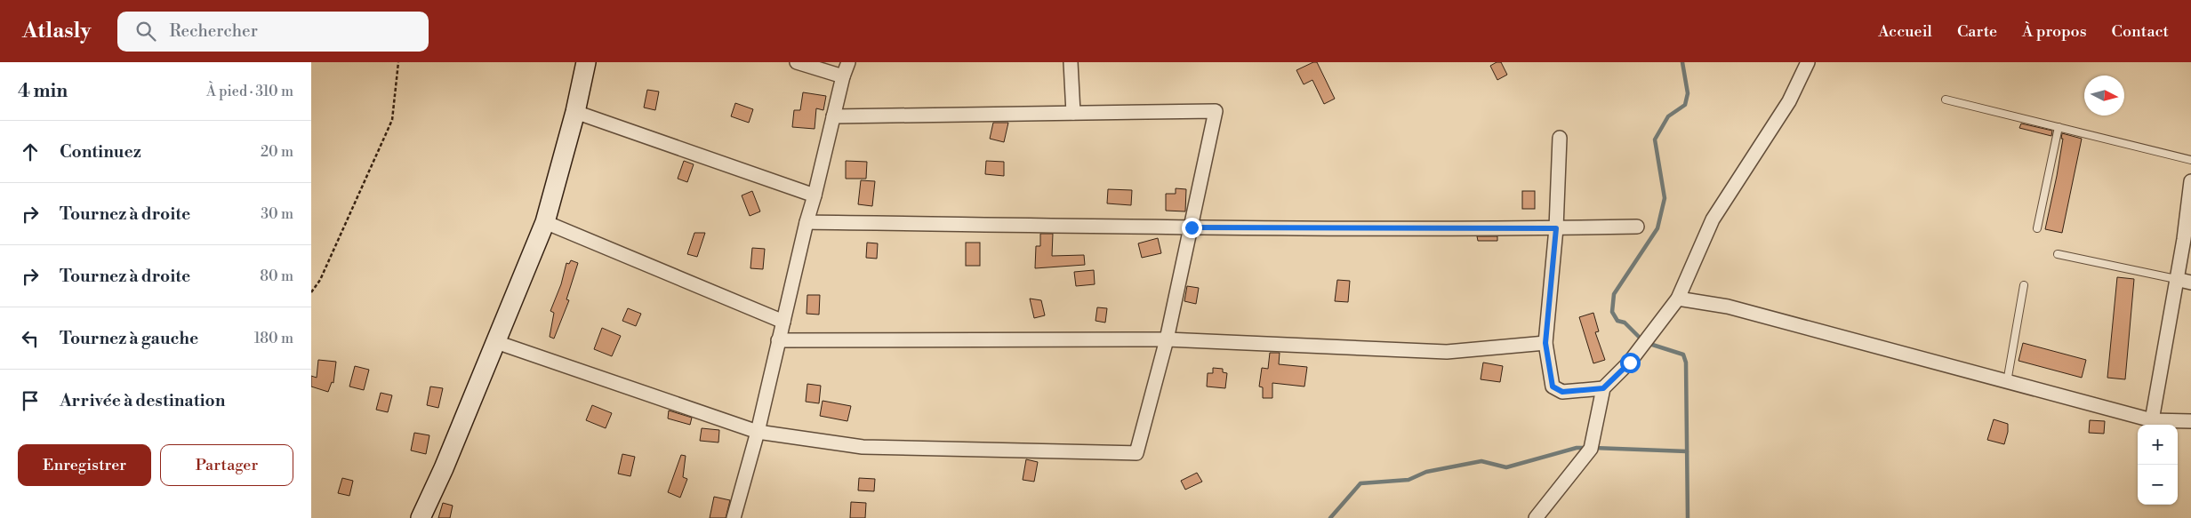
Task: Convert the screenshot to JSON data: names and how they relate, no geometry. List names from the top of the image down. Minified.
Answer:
{"north":"right","page":{"header":"Atlasly","search":"Rechercher","nav":["Accueil","Carte","À propos","Contact"],"heading":["4 min","À pied · 310 m"],"list":[["Continuez","20 m"],["Tournez à droite","30 m"],["Tournez à droite","80 m"],["Tournez à gauche","180 m"],"Arrivée à destination"],"map_buttons":["+","−"],"buttons":["Enregistrer","Partager"]}}
